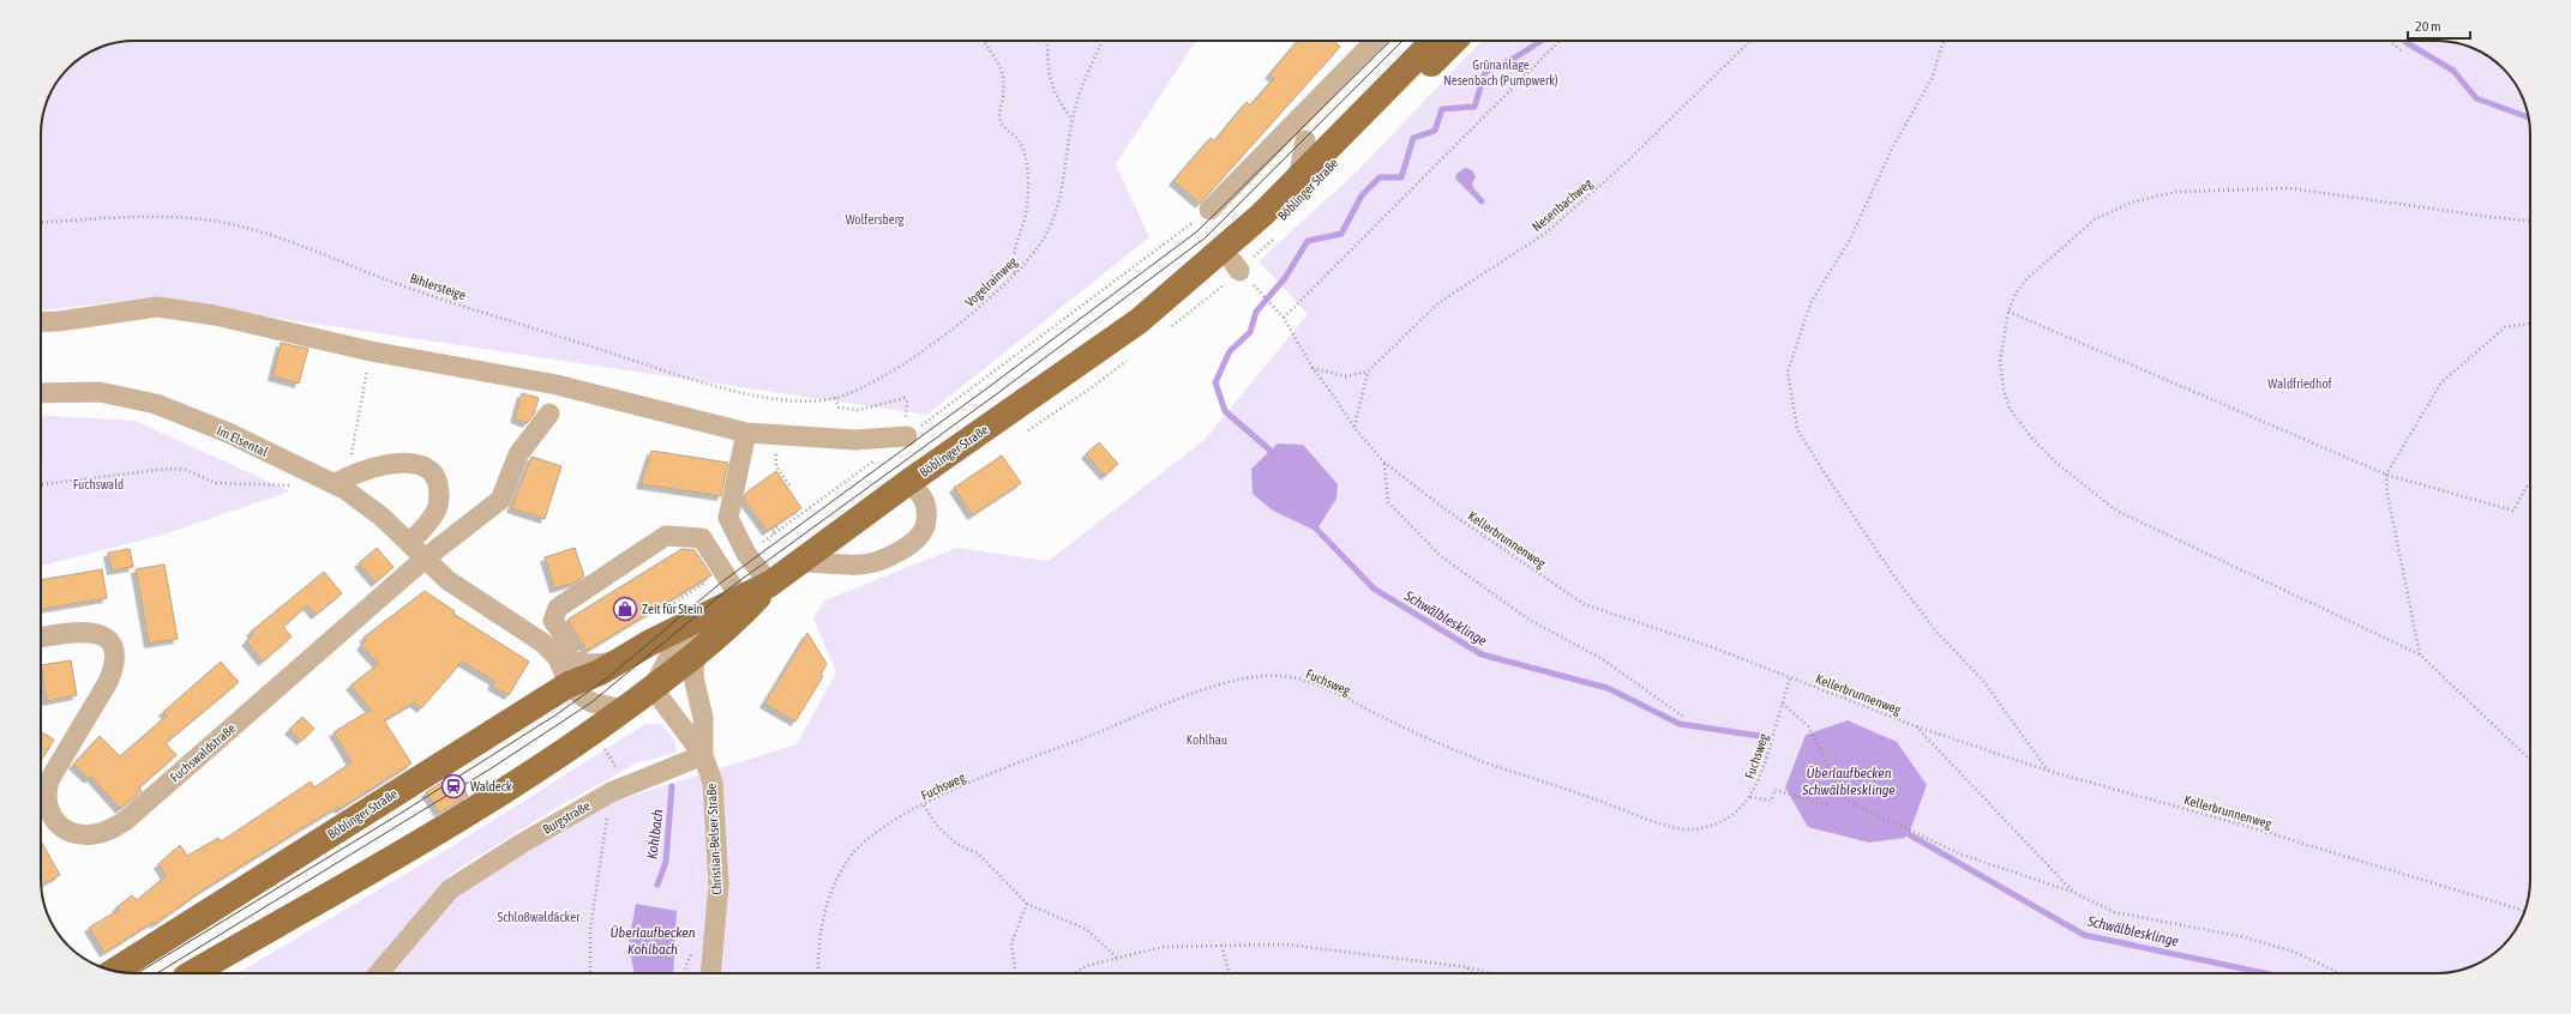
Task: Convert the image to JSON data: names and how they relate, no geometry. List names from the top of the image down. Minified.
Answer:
{"streets":{"main road":["Böblinger Straße"],"street":["Im Elsental","Fuchswaldstraße","Burgstraße","Christian-Belser-Straße"],"path":["Nesenbachweg","Vogelrainweg","Bihlersteige","Kellerbrunnenweg","Fuchsweg"]},"crossings":[["Böblinger Straße","Christian-Belser-Straße"],["Vogelrainweg","Bihlersteige"],["Im Elsental","Fuchswaldstraße"],["Kellerbrunnenweg","Fuchsweg"],["Burgstraße","Christian-Belser-Straße"]],"water":["Schwälblesklinge","Überlaufbecken Schwälblesklinge","Kohlbach","Überlaufbecken Kohlbach"],"parks":["Grünanlage Nesenbach (Pumpwerk)","Wolfersberg","Waldfriedhof","Fuchswald","Kohlhau","Schloßwaldäcker"],"places":{"shop":["Zeit für Stein"],"station":["Waldeck"]},"scale_bar":"20 m"}
